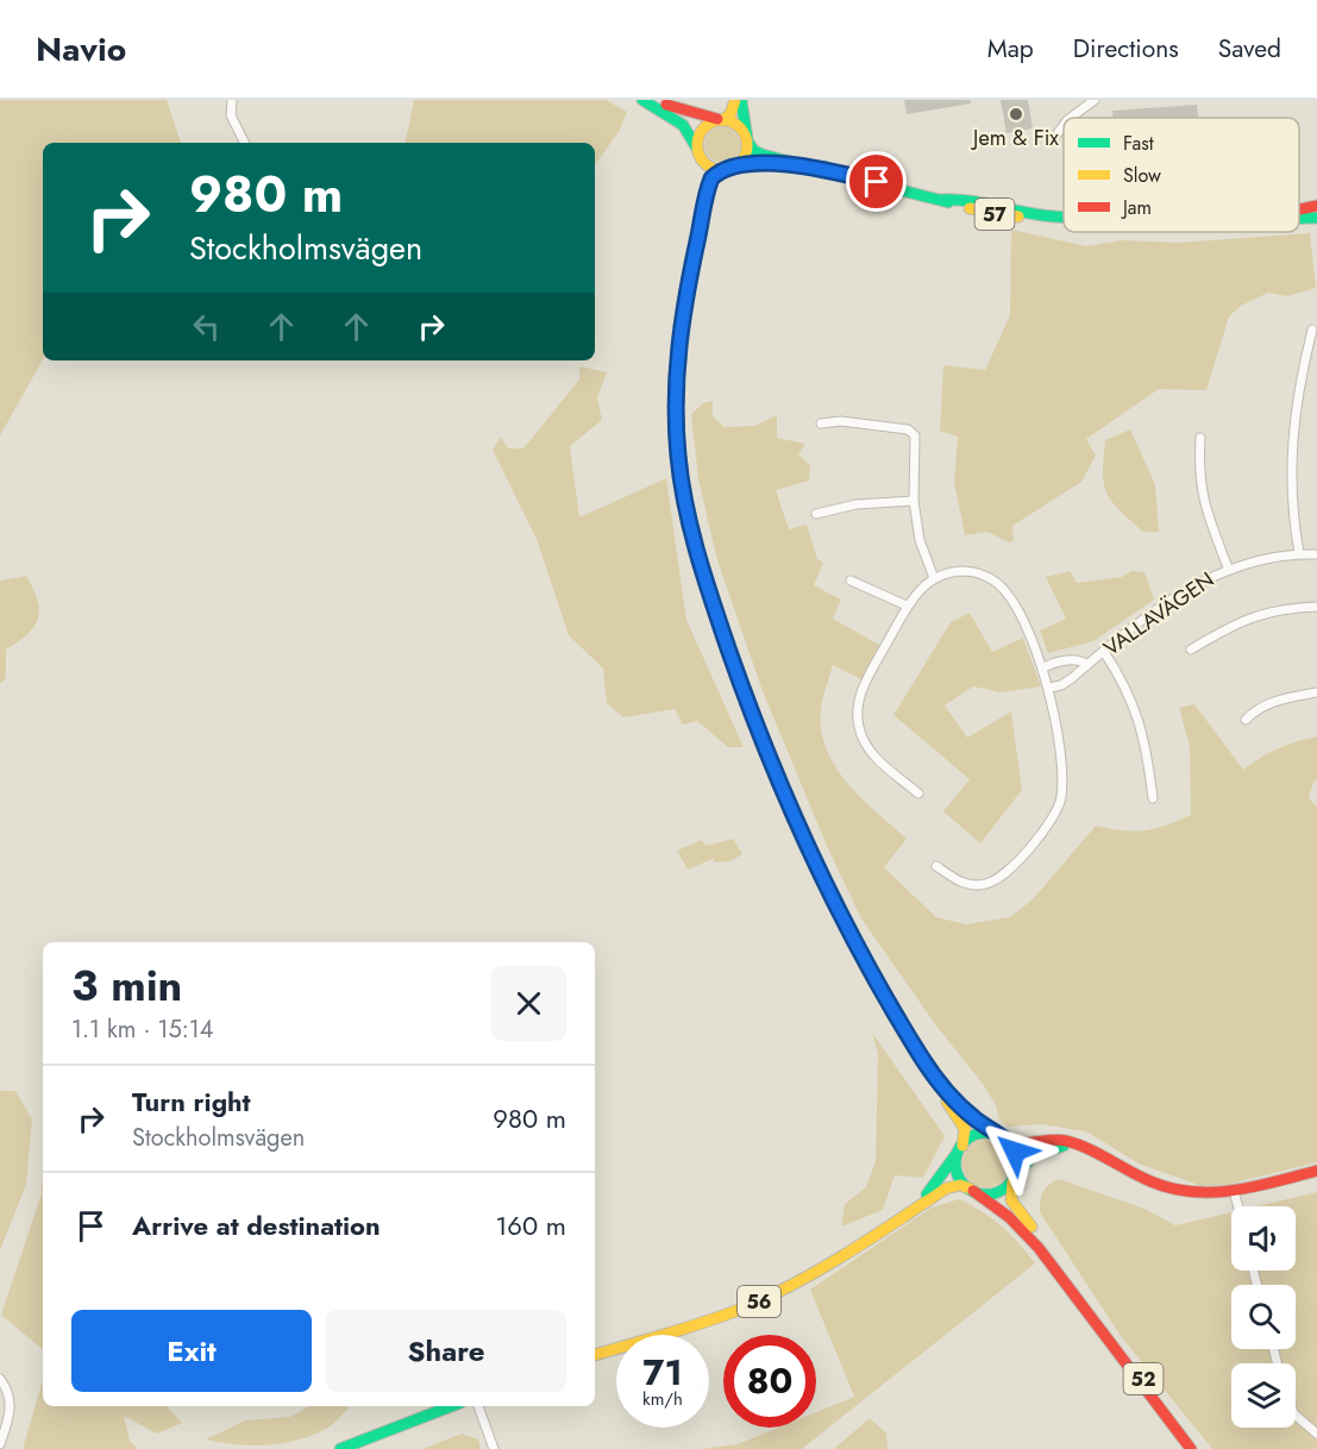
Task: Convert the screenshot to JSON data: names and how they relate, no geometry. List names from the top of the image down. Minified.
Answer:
{"streets":{"main road":["57","56","52"],"street":["VALLAVÄGEN"]},"crossings":[["56","52"]],"places":["Jem & Fix"],"legend":["Fast","Slow","Jam"],"page":{"header":"Navio","nav":["Map","Directions","Saved"],"turn":["980 m","Stockholmsvägen"],"heading":["3 min","1.1 km · 15:14"],"list":[{"name":"Turn right","note":"Stockholmsvägen","value":"980 m"},{"name":"Arrive at destination","value":"160 m"}],"buttons":["Exit","Share"],"speed":"71 km/h","limit":"80"}}
